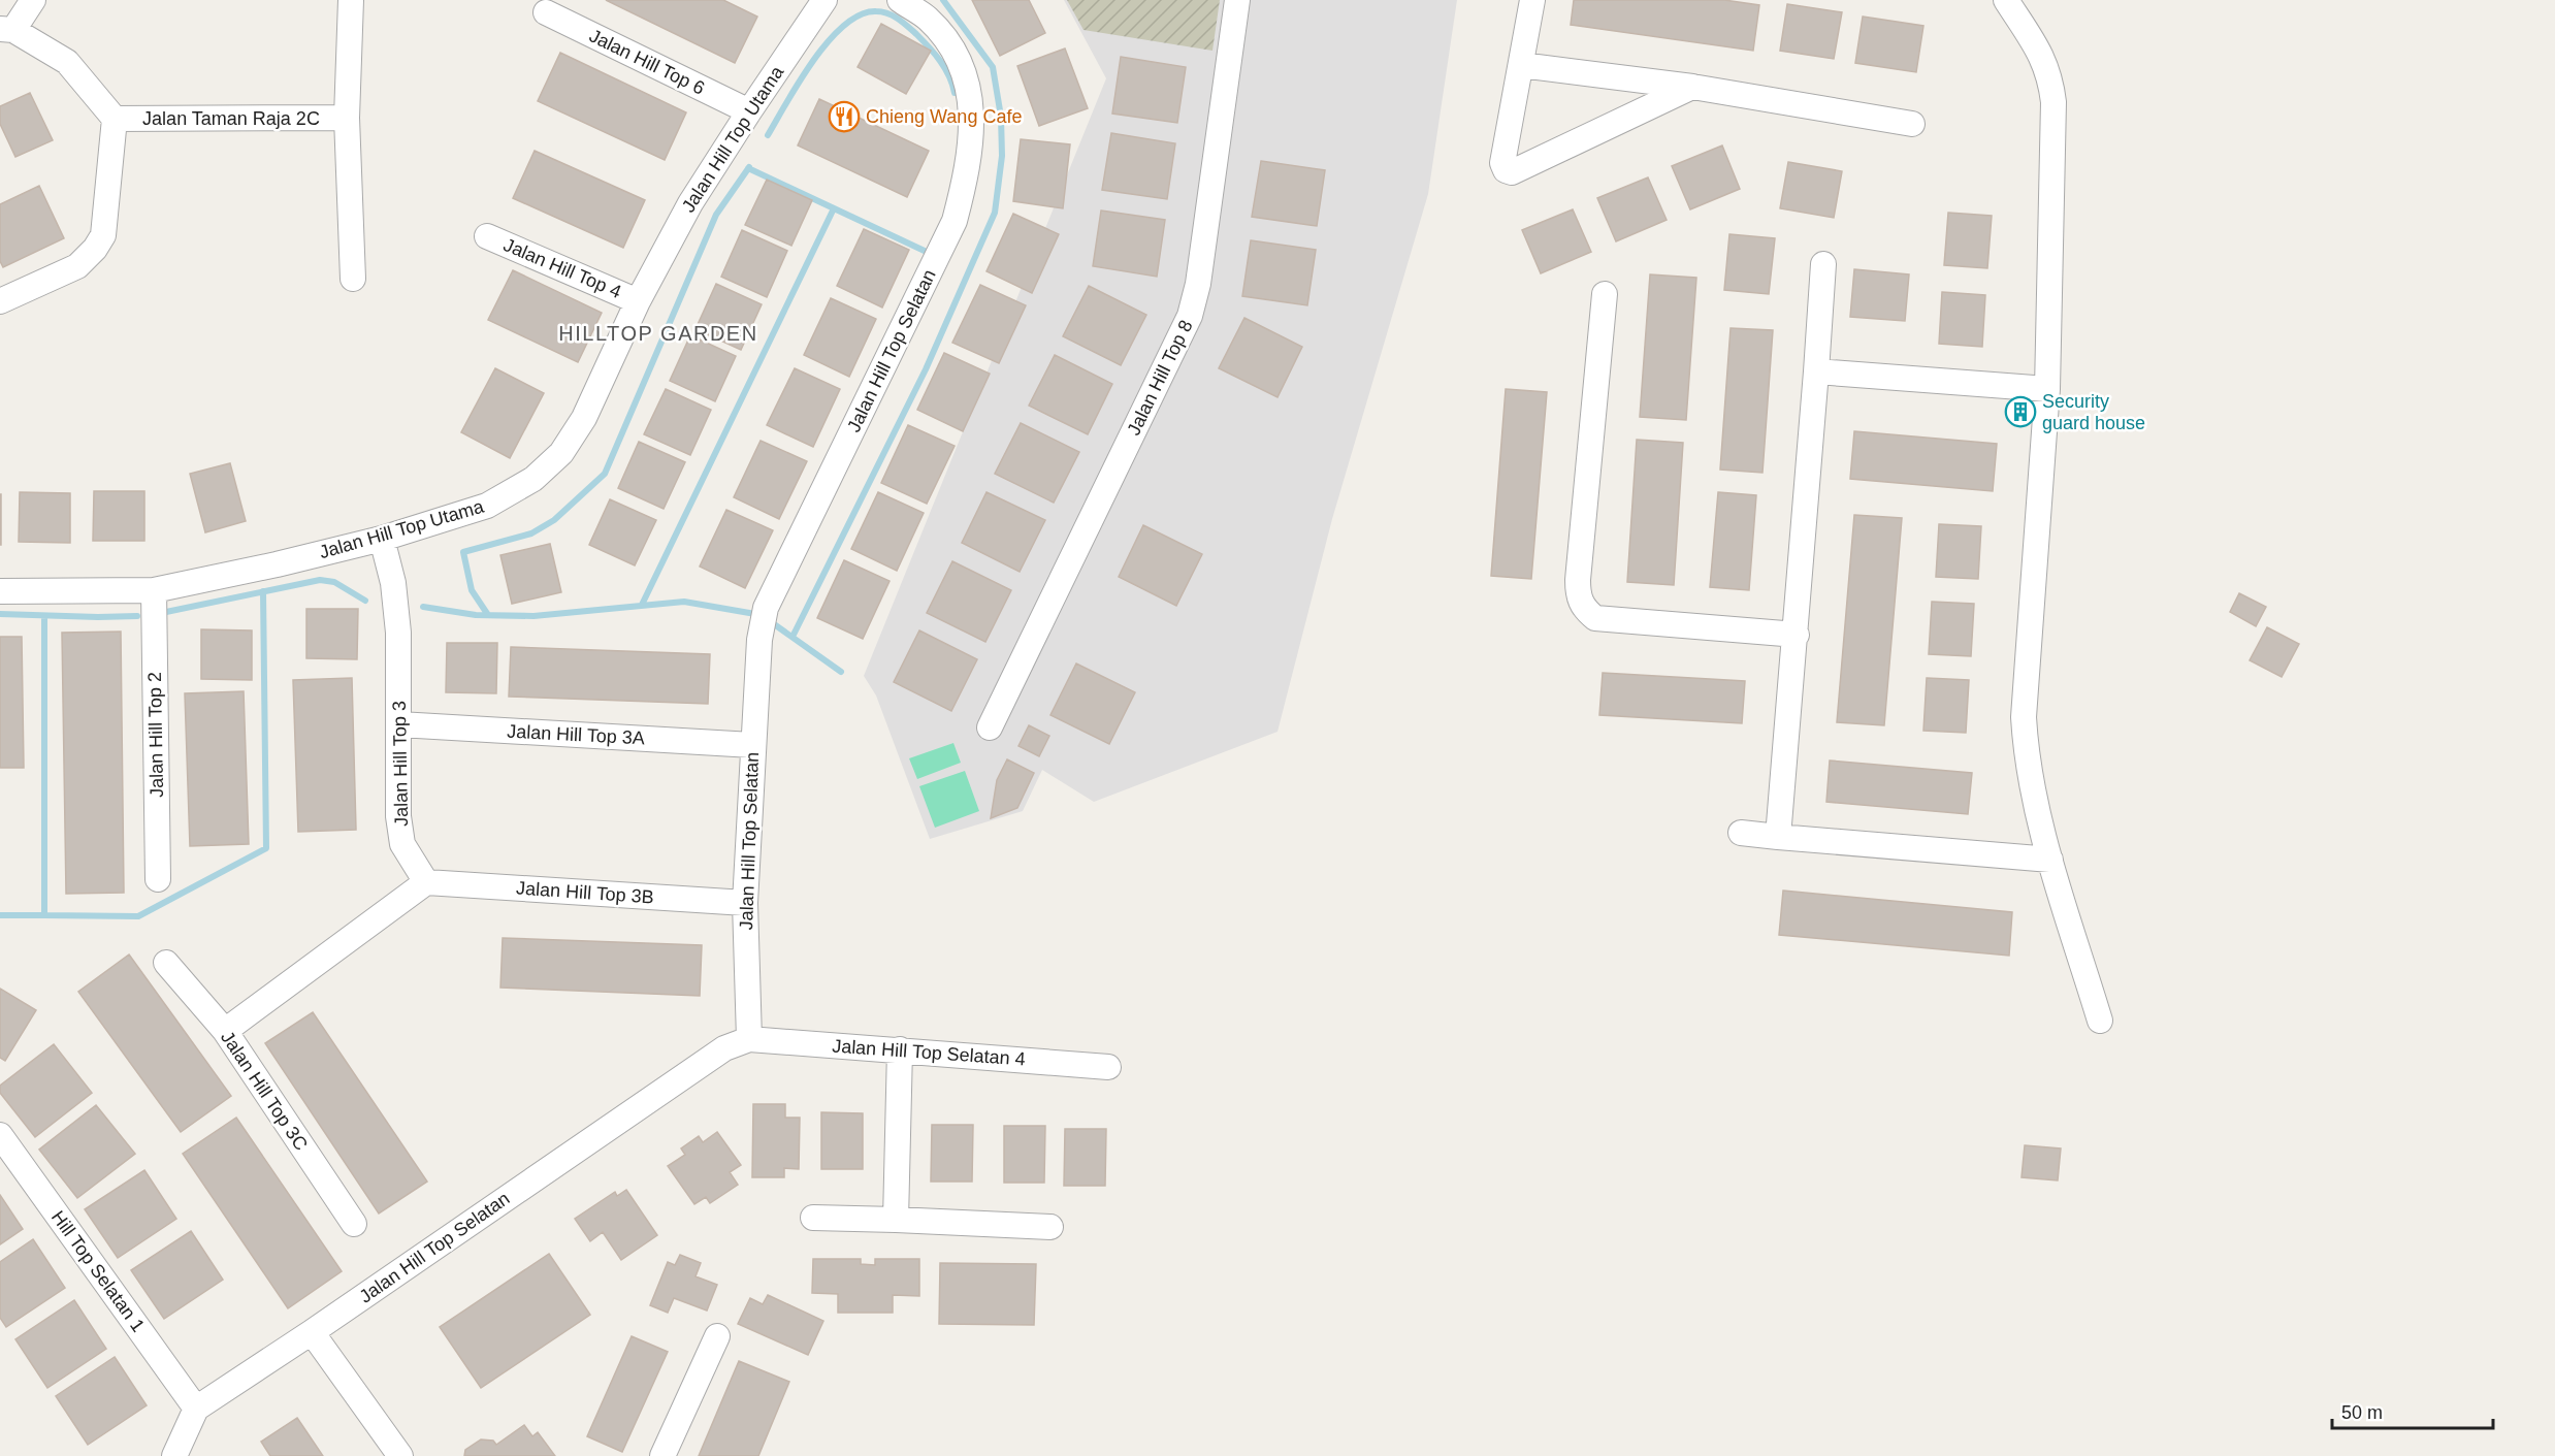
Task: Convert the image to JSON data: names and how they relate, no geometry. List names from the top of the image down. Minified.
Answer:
{"streets":{"street":["Jalan Hill Top 6","Jalan Taman Raja 2C","Jalan Hill Top Utama","Jalan Hill Top 4","Jalan Hill Top Selatan","Jalan Hill Top 8","Jalan Hill Top 2","Jalan Hill Top 3A","Jalan Hill Top 3","Jalan Hill Top 3B","Jalan Hill Top Selatan 4","Jalan Hill Top 3C","Hill Top Selatan 1"]},"crossings":[["Jalan Hill Top 6","Jalan Hill Top Utama"],["Jalan Hill Top Utama","Jalan Hill Top 4"],["Jalan Hill Top Utama","Jalan Hill Top 2"],["Jalan Hill Top Utama","Jalan Hill Top 3"],["Jalan Hill Top Selatan","Jalan Hill Top 3A"],["Jalan Hill Top Selatan","Jalan Hill Top 3B"],["Jalan Hill Top Selatan","Jalan Hill Top Selatan 4"],["Jalan Hill Top Selatan","Hill Top Selatan 1"],["Jalan Hill Top 3A","Jalan Hill Top 3"],["Jalan Hill Top 3","Jalan Hill Top 3B"]],"districts":["HILLTOP GARDEN"],"places":{"restaurant":["Chieng Wang Cafe"],"building":["Security guard house"]},"scale_bar":"50 m"}
